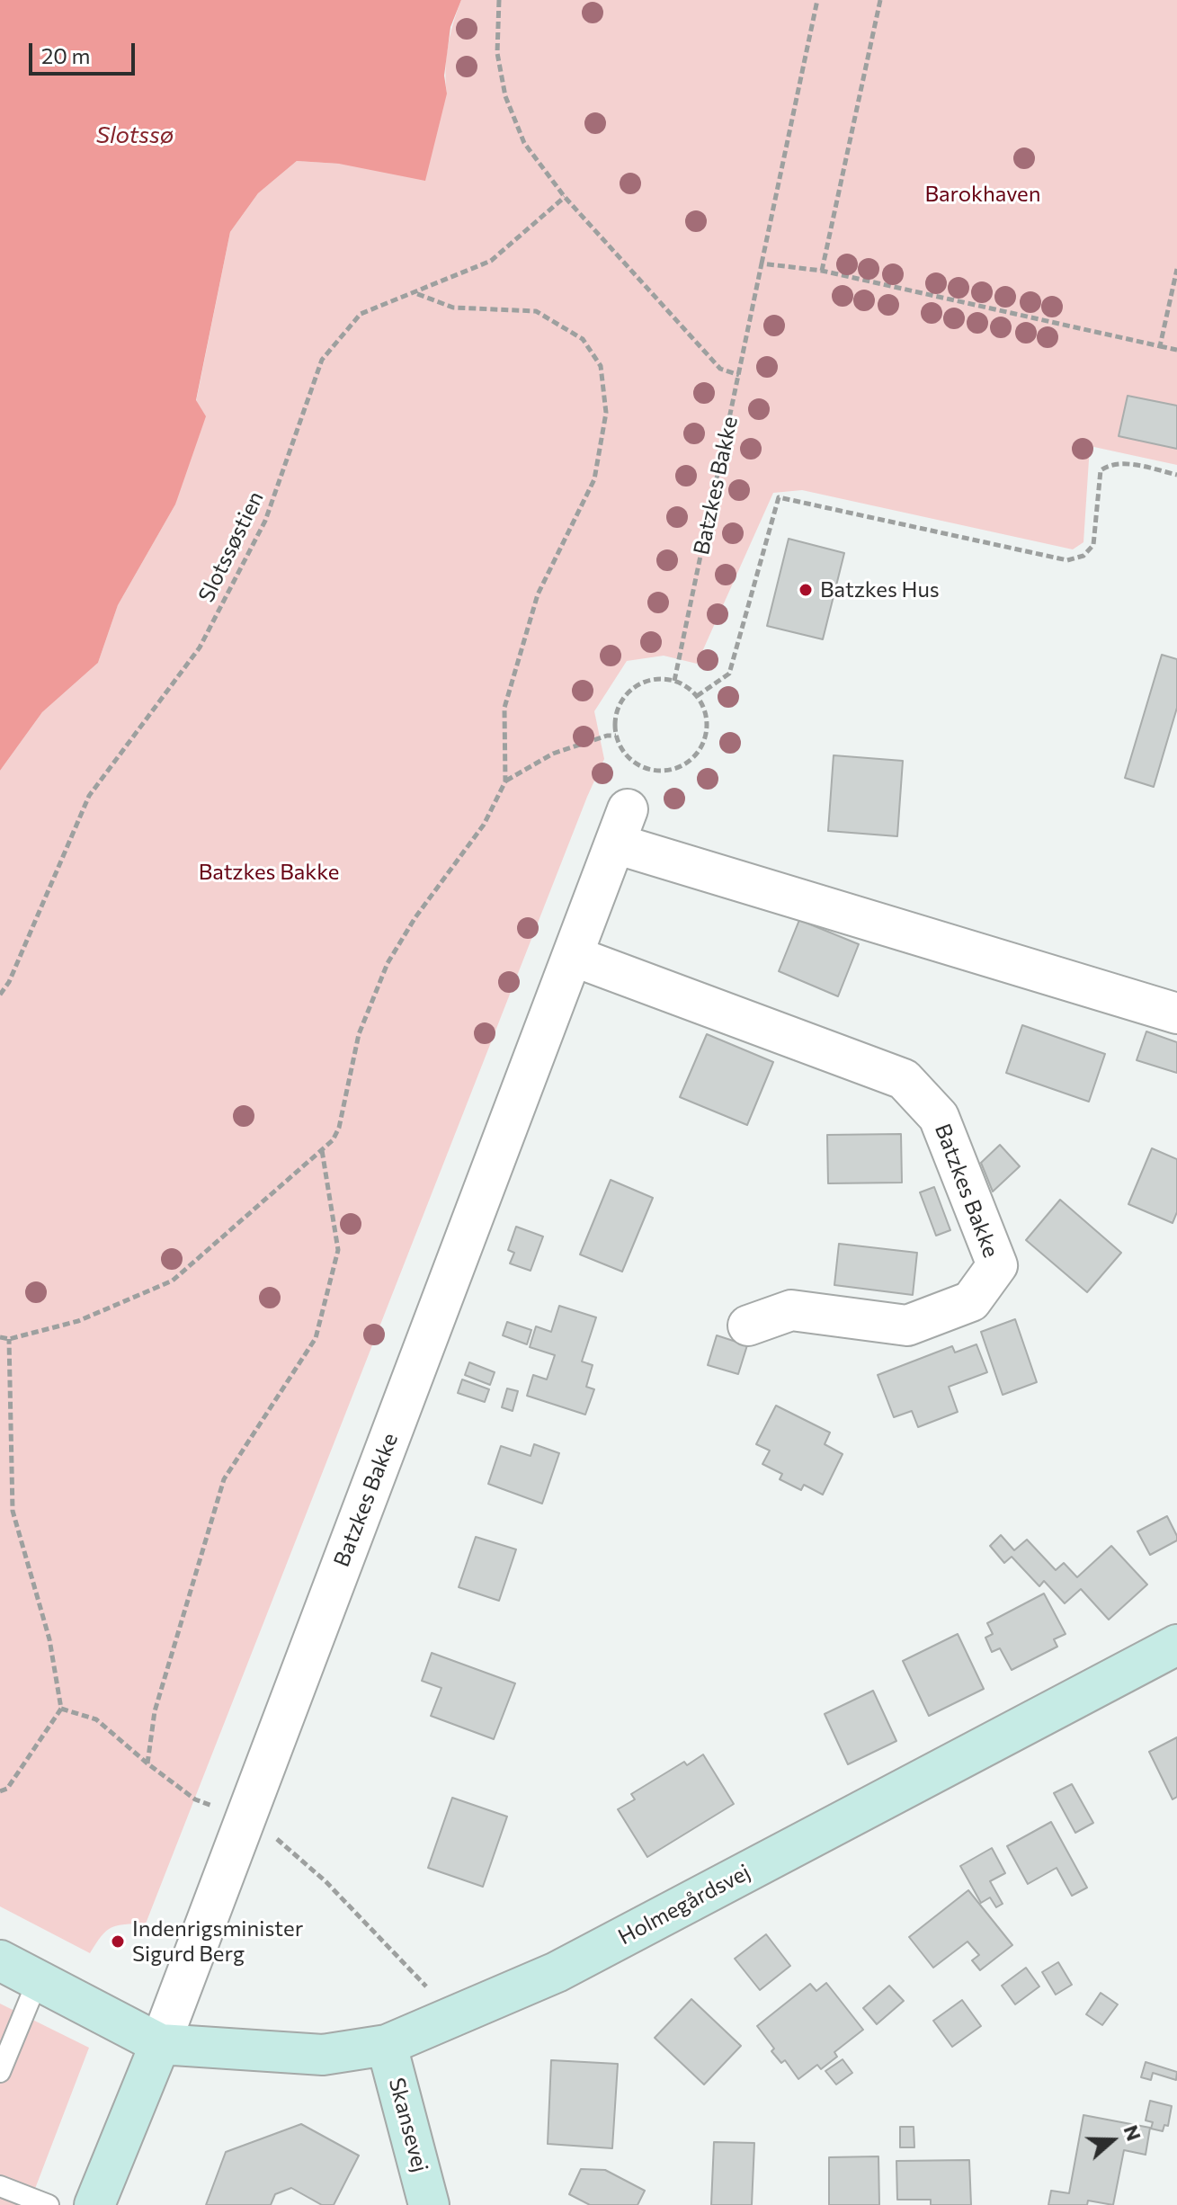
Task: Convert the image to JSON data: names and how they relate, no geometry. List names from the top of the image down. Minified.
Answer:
{"streets":{"street":["Batzkes Bakke","Holmegårdsvej","Skansevej"],"path":["Slotssøstien"]},"crossings":[["Batzkes Bakke","Holmegårdsvej"],["Holmegårdsvej","Skansevej"]],"water":["Slotssø"],"parks":["Barokhaven","Batzkes Bakke"],"places":["Batzkes Hus","Indenrigsminister Sigurd Berg"],"scale_bar":"20 m","north":"right"}
